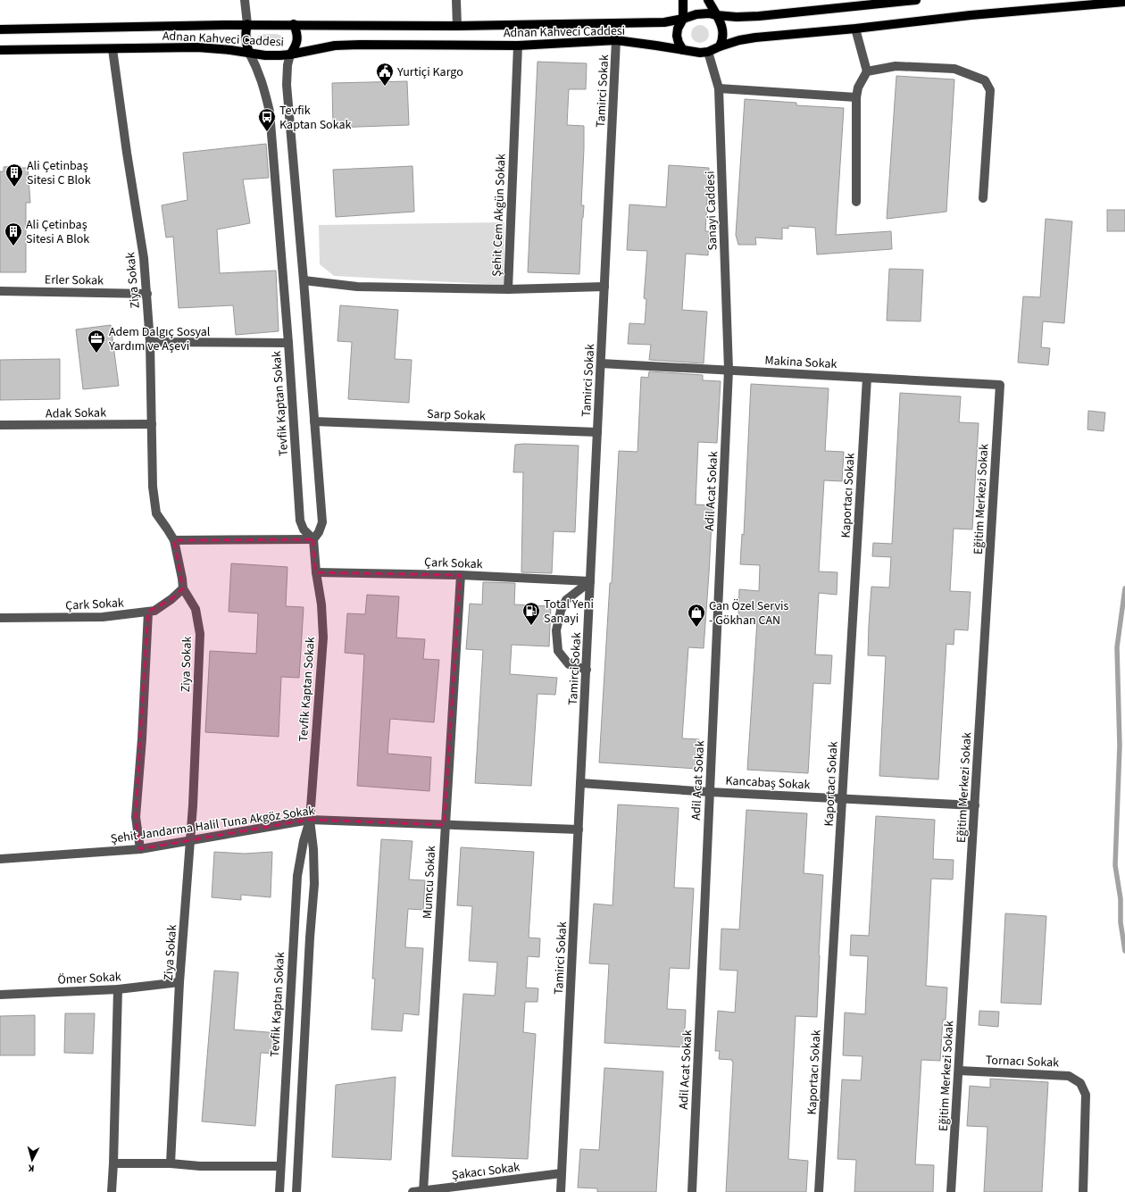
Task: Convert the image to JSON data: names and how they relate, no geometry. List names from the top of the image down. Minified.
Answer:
{"streets":{"main road":["Adnan Kahveci Caddesi"],"street":["Tamirci Sokak","Sanayi Caddesi","Şehit Cem Akgün Sokak","Erler Sokak","Ziya Sokak","Makina Sokak","Tevfik Kaptan Sokak","Adak Sokak","Sarp Sokak","Adil Acat Sokak","Kaportacı Sokak","Eğitim Merkezi Sokak","Çark Sokak","Kancabaş Sokak","Şehit Jandarma Halil Tuna Akgöz Sokak","Mumcu Sokak","Ömer Sokak","Tornacı Sokak","Şakacı Sokak"]},"crossings":[["Adnan Kahveci Caddesi","Tamirci Sokak"],["Adnan Kahveci Caddesi","Sanayi Caddesi"],["Adnan Kahveci Caddesi","Şehit Cem Akgün Sokak"],["Adnan Kahveci Caddesi","Ziya Sokak"],["Adnan Kahveci Caddesi","Tevfik Kaptan Sokak"],["Tamirci Sokak","Makina Sokak"],["Tamirci Sokak","Sarp Sokak"],["Tamirci Sokak","Çark Sokak"],["Tamirci Sokak","Kancabaş Sokak"],["Tamirci Sokak","Şehit Jandarma Halil Tuna Akgöz Sokak"],["Tamirci Sokak","Şakacı Sokak"],["Sanayi Caddesi","Makina Sokak"],["Sanayi Caddesi","Adil Acat Sokak"],["Erler Sokak","Ziya Sokak"],["Ziya Sokak","Adak Sokak"],["Ziya Sokak","Çark Sokak"],["Ziya Sokak","Şehit Jandarma Halil Tuna Akgöz Sokak"],["Ziya Sokak","Ömer Sokak"],["Makina Sokak","Adil Acat Sokak"],["Makina Sokak","Kaportacı Sokak"],["Makina Sokak","Eğitim Merkezi Sokak"],["Tevfik Kaptan Sokak","Çark Sokak"],["Tevfik Kaptan Sokak","Şehit Jandarma Halil Tuna Akgöz Sokak"],["Adil Acat Sokak","Kancabaş Sokak"],["Kaportacı Sokak","Kancabaş Sokak"],["Eğitim Merkezi Sokak","Kancabaş Sokak"],["Eğitim Merkezi Sokak","Tornacı Sokak"],["Çark Sokak","Mumcu Sokak"],["Şehit Jandarma Halil Tuna Akgöz Sokak","Mumcu Sokak"],["Mumcu Sokak","Şakacı Sokak"]],"places":{"public building":["Yurtiçi Kargo"],"bus stop":["Tevfik Kaptan Sokak"],"building":["Ali Çetinbaş Sitesi C Blok","Ali Çetinbaş Sitesi A Blok"],"office":["Adem Dalgıç Sosyal Yardım ve Aşevi"],"fuel station":["Total Yeni Sanayi"],"shop":["Can Özel Servis - Gökhan CAN"]},"north":"bottom"}
